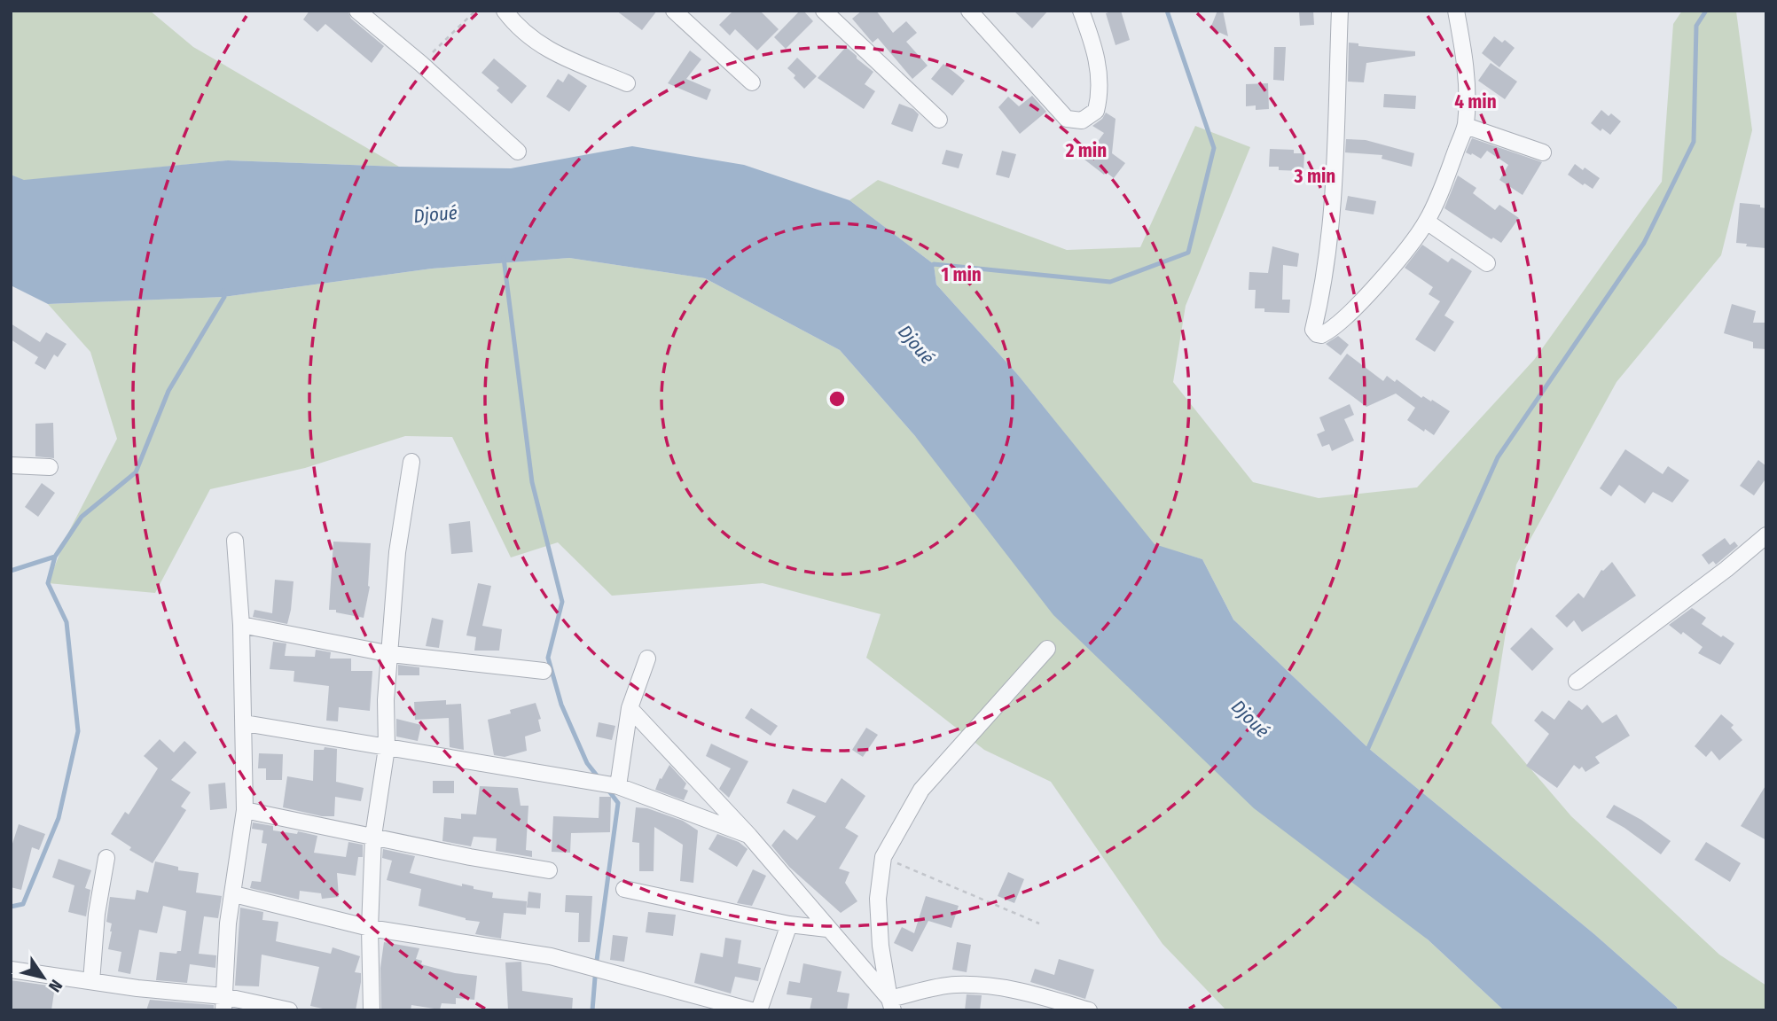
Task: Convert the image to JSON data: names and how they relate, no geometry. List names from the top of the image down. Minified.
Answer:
{"water":["Djoué"],"north":"bottom right","rings":["4 min","2 min","3 min","1 min"]}
